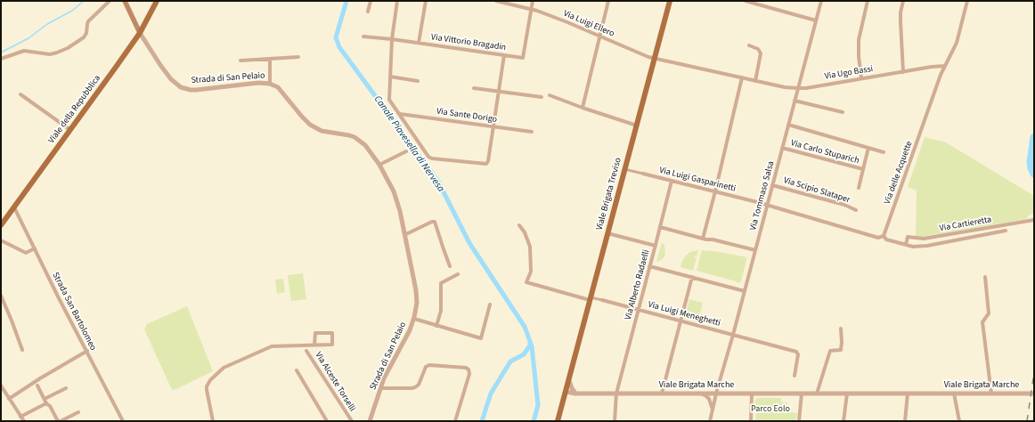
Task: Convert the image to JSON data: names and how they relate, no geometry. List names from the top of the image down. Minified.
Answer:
{"streets":{"main road":["Strada di San Pelaio","Viale della Repubblica","Viale Brigata Treviso"],"street":["Via Luigi Ellero","Via Vittorio Bragadin","Via Ugo Bassi","Via Sante Dorigo","Via Carlo Stuparich","Via delle Acquette","Via Luigi Gasparinetti","Via Scipio Slataper","Via Tommaso Salsa","Via Cartieretta","Via Alberto Radaelli","Strada San Bartolomeo","Via Luigi Meneghetti","Via Alceste Torselli","Viale Brigata Marche"]},"crossings":[["Via Luigi Ellero","Via Vittorio Bragadin"],["Via Luigi Ellero","Via Ugo Bassi"],["Via Luigi Ellero","Viale Brigata Treviso"],["Via Ugo Bassi","Via delle Acquette"],["Via Ugo Bassi","Viale Brigata Treviso"],["Via Ugo Bassi","Via Tommaso Salsa"],["Strada di San Pelaio","Viale della Repubblica"],["Viale della Repubblica","Strada San Bartolomeo"],["Via Carlo Stuparich","Via Tommaso Salsa"],["Via delle Acquette","Via Cartieretta"],["Via Luigi Gasparinetti","Viale Brigata Treviso"],["Via Luigi Gasparinetti","Via Tommaso Salsa"],["Via Luigi Gasparinetti","Via Alberto Radaelli"],["Via Scipio Slataper","Via Tommaso Salsa"],["Viale Brigata Treviso","Via Luigi Meneghetti"],["Viale Brigata Treviso","Viale Brigata Marche"],["Via Tommaso Salsa","Via Luigi Meneghetti"],["Via Tommaso Salsa","Viale Brigata Marche"],["Via Alberto Radaelli","Via Luigi Meneghetti"],["Via Alberto Radaelli","Viale Brigata Marche"]],"water":["Canale Piavesella di Nervesa"],"parks":["Parco Eolo"]}
